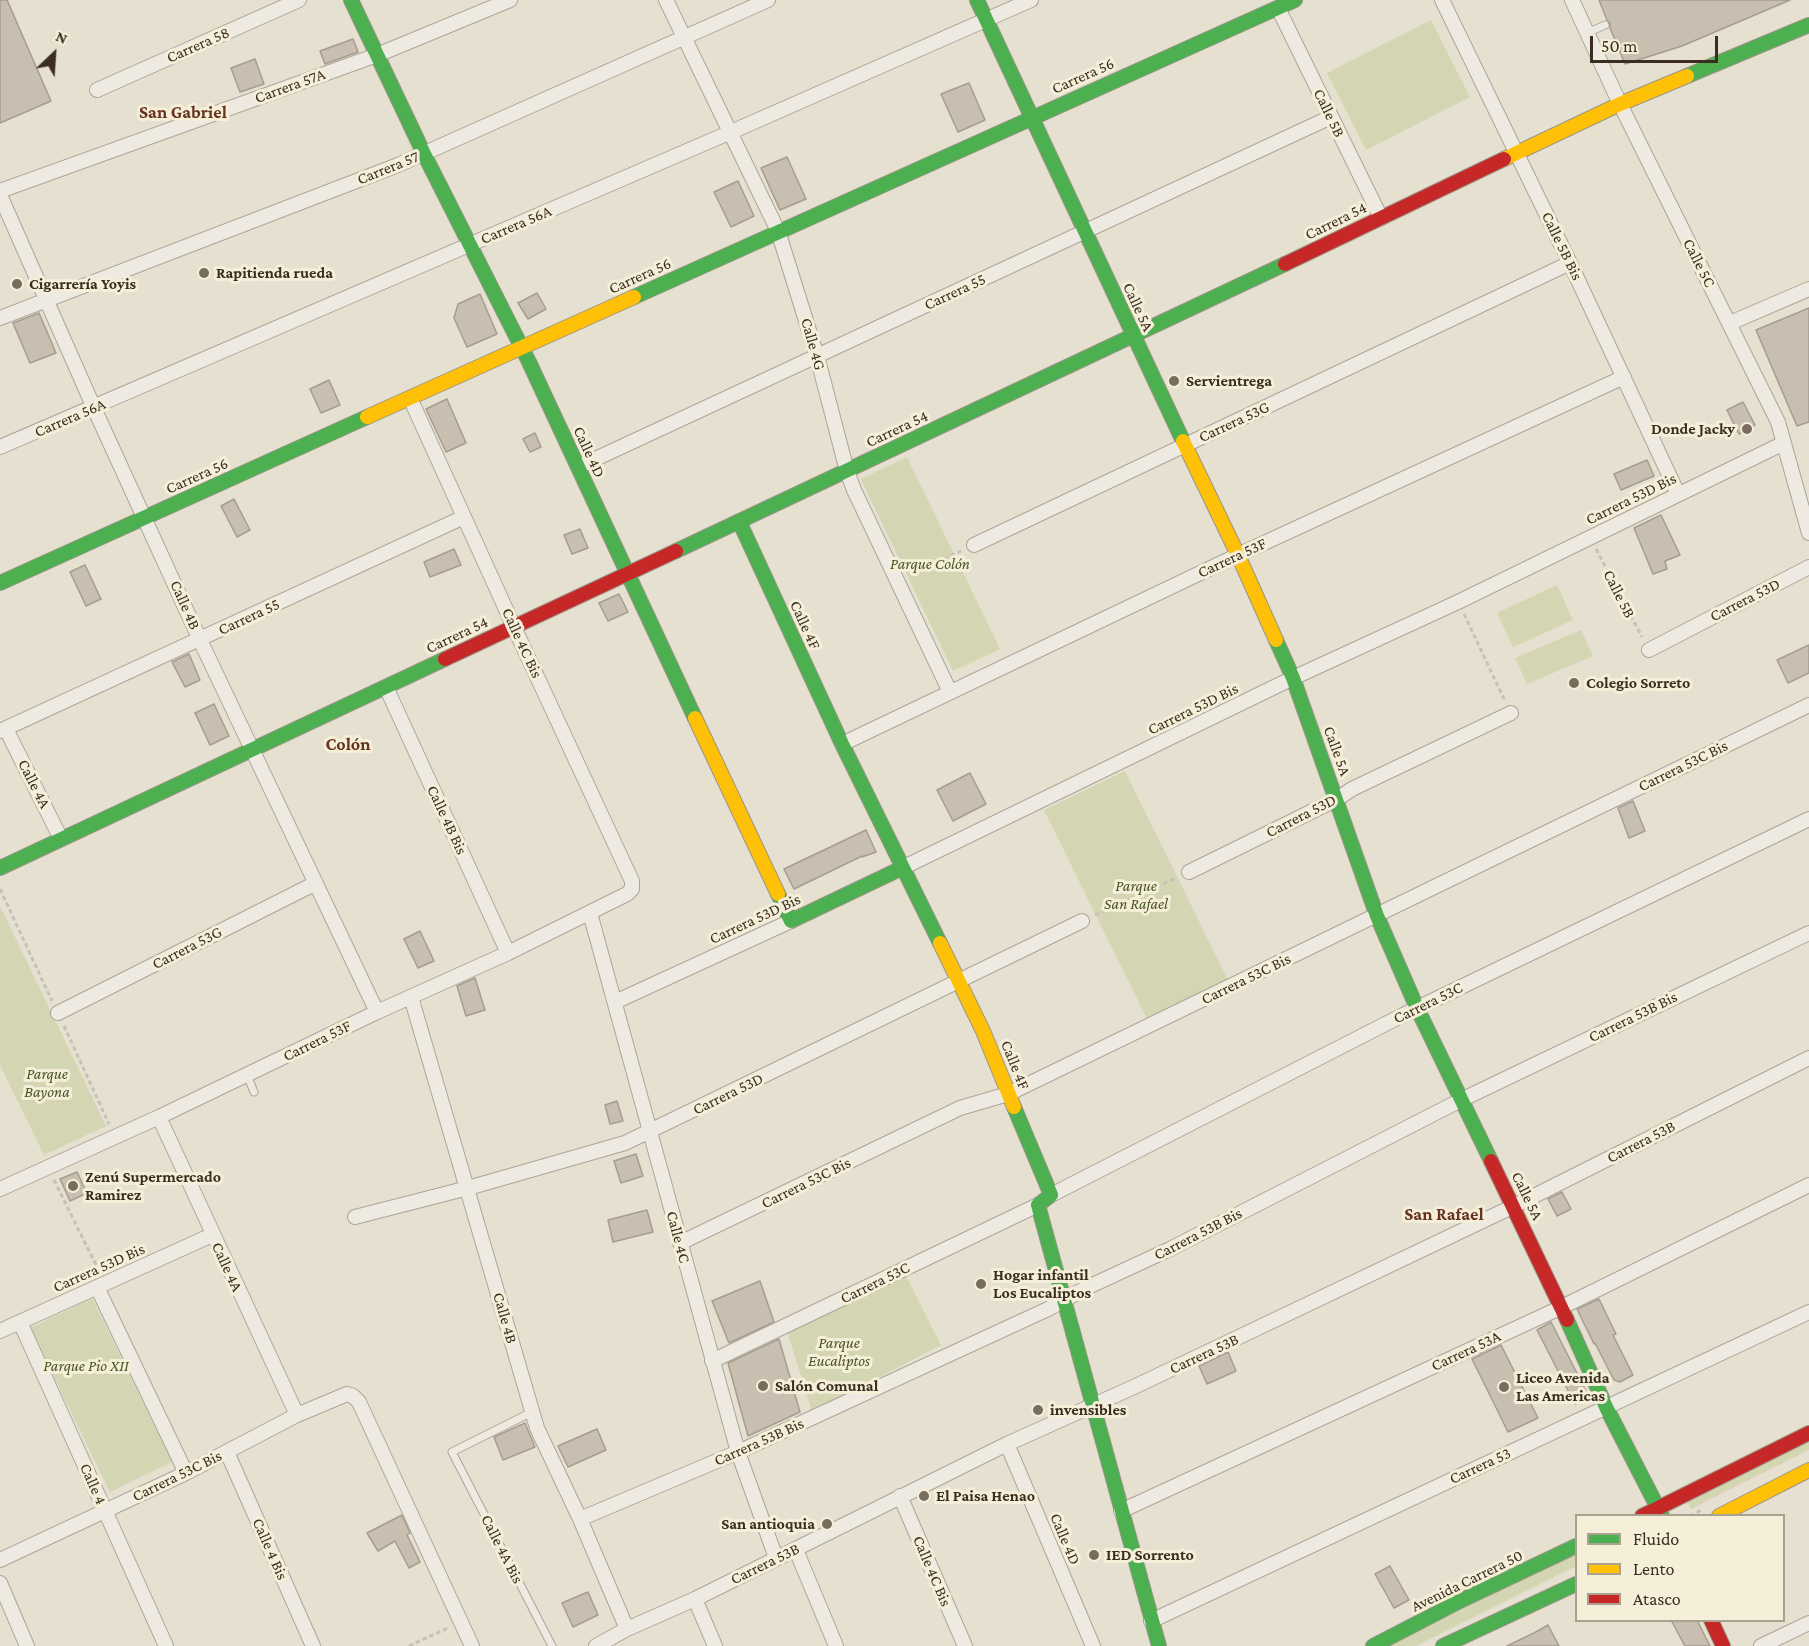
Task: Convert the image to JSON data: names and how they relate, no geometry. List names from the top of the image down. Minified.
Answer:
{"streets":{"street":["Carrera 58","Carrera 56","Carrera 57A","Calle 5B","Carrera 57","Carrera 54","Carrera 56A","Calle 5B Bis","Calle 5C","Carrera 55","Calle 5A","Calle 4G","Carrera 53G","Calle 4D","Carrera 53D Bis","Carrera 53F","Carrera 53D","Calle 4B","Calle 4F","Calle 4C Bis","Carrera 53C Bis","Calle 4A","Calle 4B Bis","Carrera 53C","Carrera 53B Bis","Carrera 53B","Calle 4C","Carrera 53A","Carrera 53","Calle 4","Calle 4 Bis","Avenida Carrera 50"],"lane":["Calle 4A Bis"]},"crossings":[["Carrera 56","Calle 5B"],["Carrera 56","Calle 5A"],["Carrera 56","Calle 4G"],["Carrera 56","Calle 4D"],["Carrera 56","Calle 4B"],["Carrera 56","Calle 4C Bis"],["Carrera 57A","Calle 4D"],["Carrera 57A","Calle 4B"],["Calle 5B","Carrera 54"],["Calle 5B","Carrera 55"],["Calle 5B","Carrera 53D Bis"],["Calle 5B","Carrera 53D"],["Carrera 57","Calle 4G"],["Carrera 57","Calle 4D"],["Carrera 57","Calle 4B"],["Carrera 54","Calle 5B Bis"],["Carrera 54","Calle 5C"],["Carrera 54","Calle 5A"],["Carrera 54","Calle 4G"],["Carrera 54","Calle 4D"],["Carrera 54","Calle 4B"],["Carrera 54","Calle 4F"],["Carrera 54","Calle 4C Bis"],["Carrera 54","Calle 4A"],["Carrera 54","Calle 4B Bis"],["Carrera 56A","Calle 5A"],["Carrera 56A","Calle 4G"],["Carrera 56A","Calle 4D"],["Carrera 56A","Calle 4B"],["Calle 5B Bis","Carrera 53G"],["Calle 5B Bis","Carrera 53D Bis"],["Calle 5B Bis","Carrera 53F"],["Calle 5C","Carrera 53D Bis"],["Carrera 55","Calle 5A"],["Carrera 55","Calle 4G"],["Carrera 55","Calle 4D"],["Carrera 55","Calle 4B"],["Carrera 55","Calle 4C Bis"],["Carrera 55","Calle 4A"],["Calle 5A","Carrera 53G"],["Calle 5A","Carrera 53D Bis"],["Calle 5A","Carrera 53F"],["Calle 5A","Carrera 53D"],["Calle 5A","Carrera 53C Bis"],["Calle 5A","Carrera 53C"],["Calle 5A","Carrera 53B Bis"],["Calle 5A","Carrera 53B"],["Calle 5A","Carrera 53A"],["Calle 5A","Carrera 53"],["Calle 4G","Carrera 53F"],["Carrera 53G","Calle 4B"],["Calle 4D","Carrera 53D Bis"],["Calle 4D","Carrera 53B"],["Carrera 53D Bis","Calle 4F"],["Carrera 53D Bis","Calle 4A"],["Carrera 53D Bis","Calle 4C"],["Carrera 53D Bis","Calle 4"],["Carrera 53F","Calle 4B"],["Carrera 53F","Calle 4F"],["Carrera 53F","Calle 4C Bis"],["Carrera 53F","Calle 4A"],["Carrera 53F","Calle 4B Bis"],["Carrera 53F","Calle 4C"],["Carrera 53D","Calle 4B"],["Carrera 53D","Calle 4F"],["Carrera 53D","Calle 4C"],["Calle 4B","Carrera 53B Bis"],["Calle 4B","Carrera 53B"],["Calle 4B","Calle 4A Bis"],["Calle 4F","Carrera 53C Bis"],["Calle 4F","Carrera 53C"],["Calle 4C Bis","Carrera 53B"],["Carrera 53C Bis","Calle 4A"],["Carrera 53C Bis","Calle 4C"],["Carrera 53C Bis","Calle 4"],["Carrera 53C Bis","Calle 4 Bis"],["Carrera 53C","Calle 4C"],["Carrera 53B Bis","Calle 4C"],["Carrera 53B","Calle 4C"]],"districts":["San Gabriel","Colón","San Rafael"],"parks":["Parque Colón","Parque San Rafael","Parque Bayona","Parque Eucaliptos","Parque Pio XII"],"places":["Rapitienda rueda","Cigarrería Yoyis","Servientrega","Donde Jacky","Colegio Sorreto","Zenú Supermercado Ramirez","Hogar infantil Los Eucaliptos","Salón Comunal","Liceo Avenida Las Americas","invensibles","El Paisa Henao","San antioquia","IED Sorrento"],"legend":["Fluido","Lento","Atasco"],"scale_bar":"50 m","north":"top right"}
